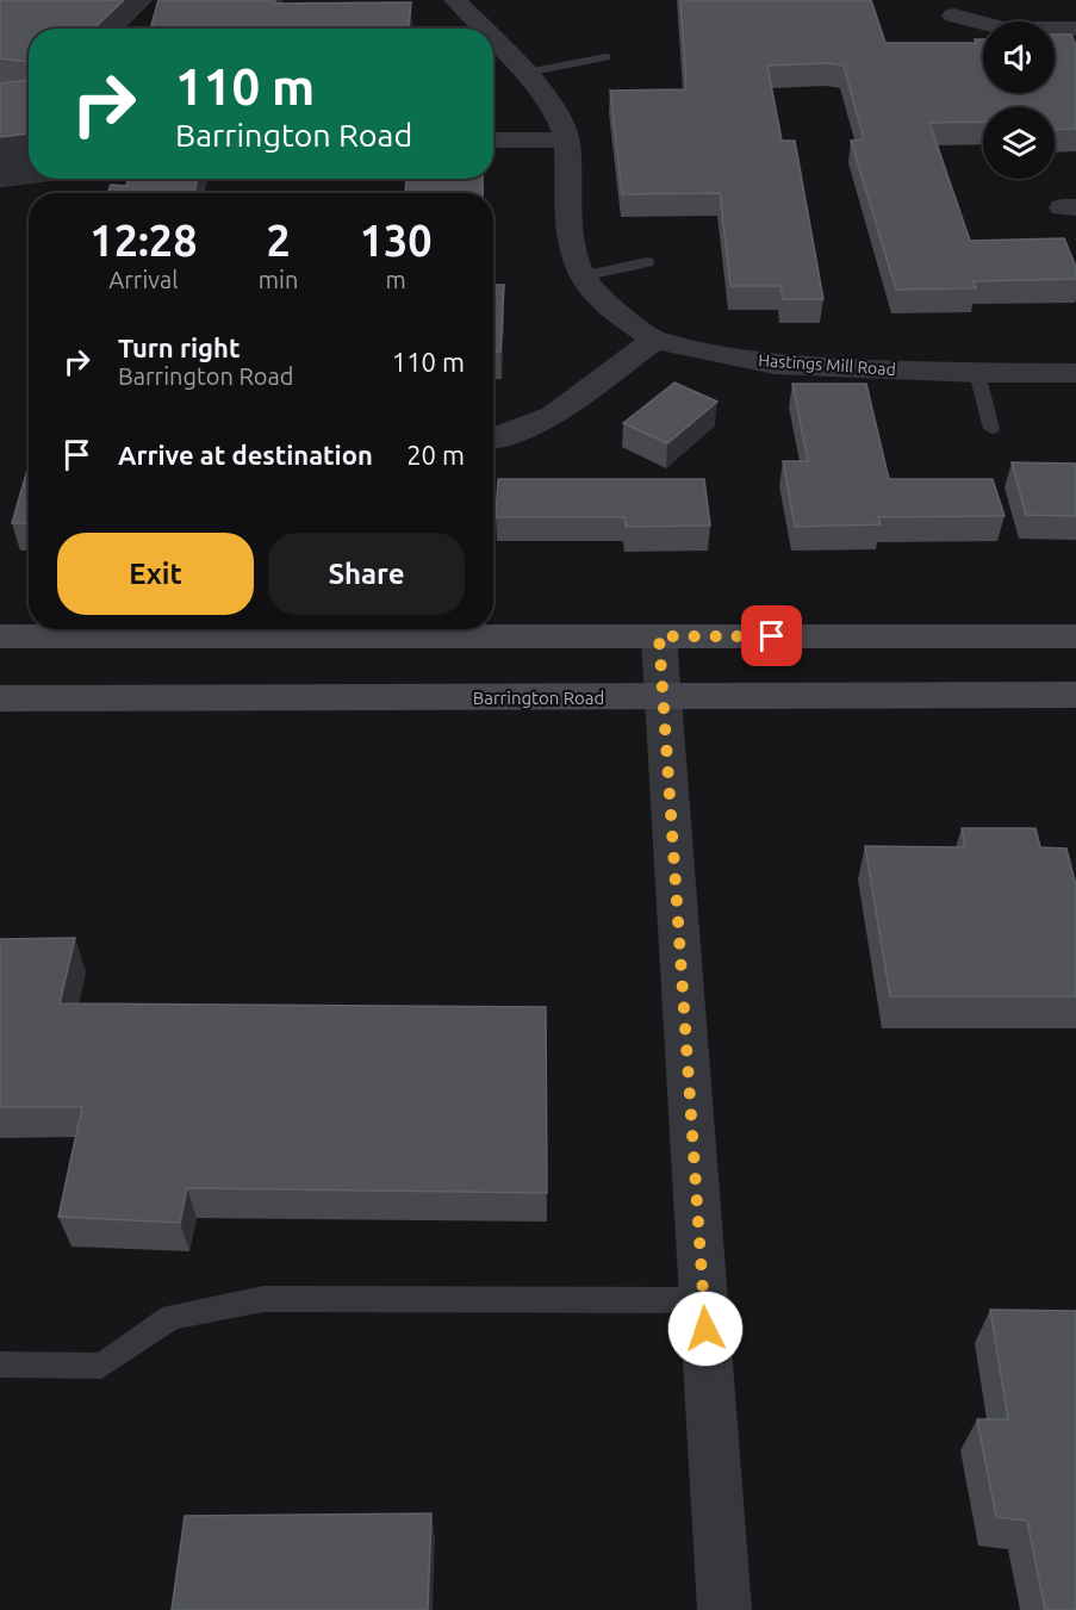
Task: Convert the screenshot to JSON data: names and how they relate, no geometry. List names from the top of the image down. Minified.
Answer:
{"streets":{"main road":["Barrington Road"],"street":["Hastings Mill Road"]},"page":{"turn":["110 m","Barrington Road"],"eta":["12:28","Arrival","2","min","130","m"],"list":[{"name":"Turn right","note":"Barrington Road","value":"110 m"},{"name":"Arrive at destination","value":"20 m"}],"buttons":["Exit","Share"]}}
